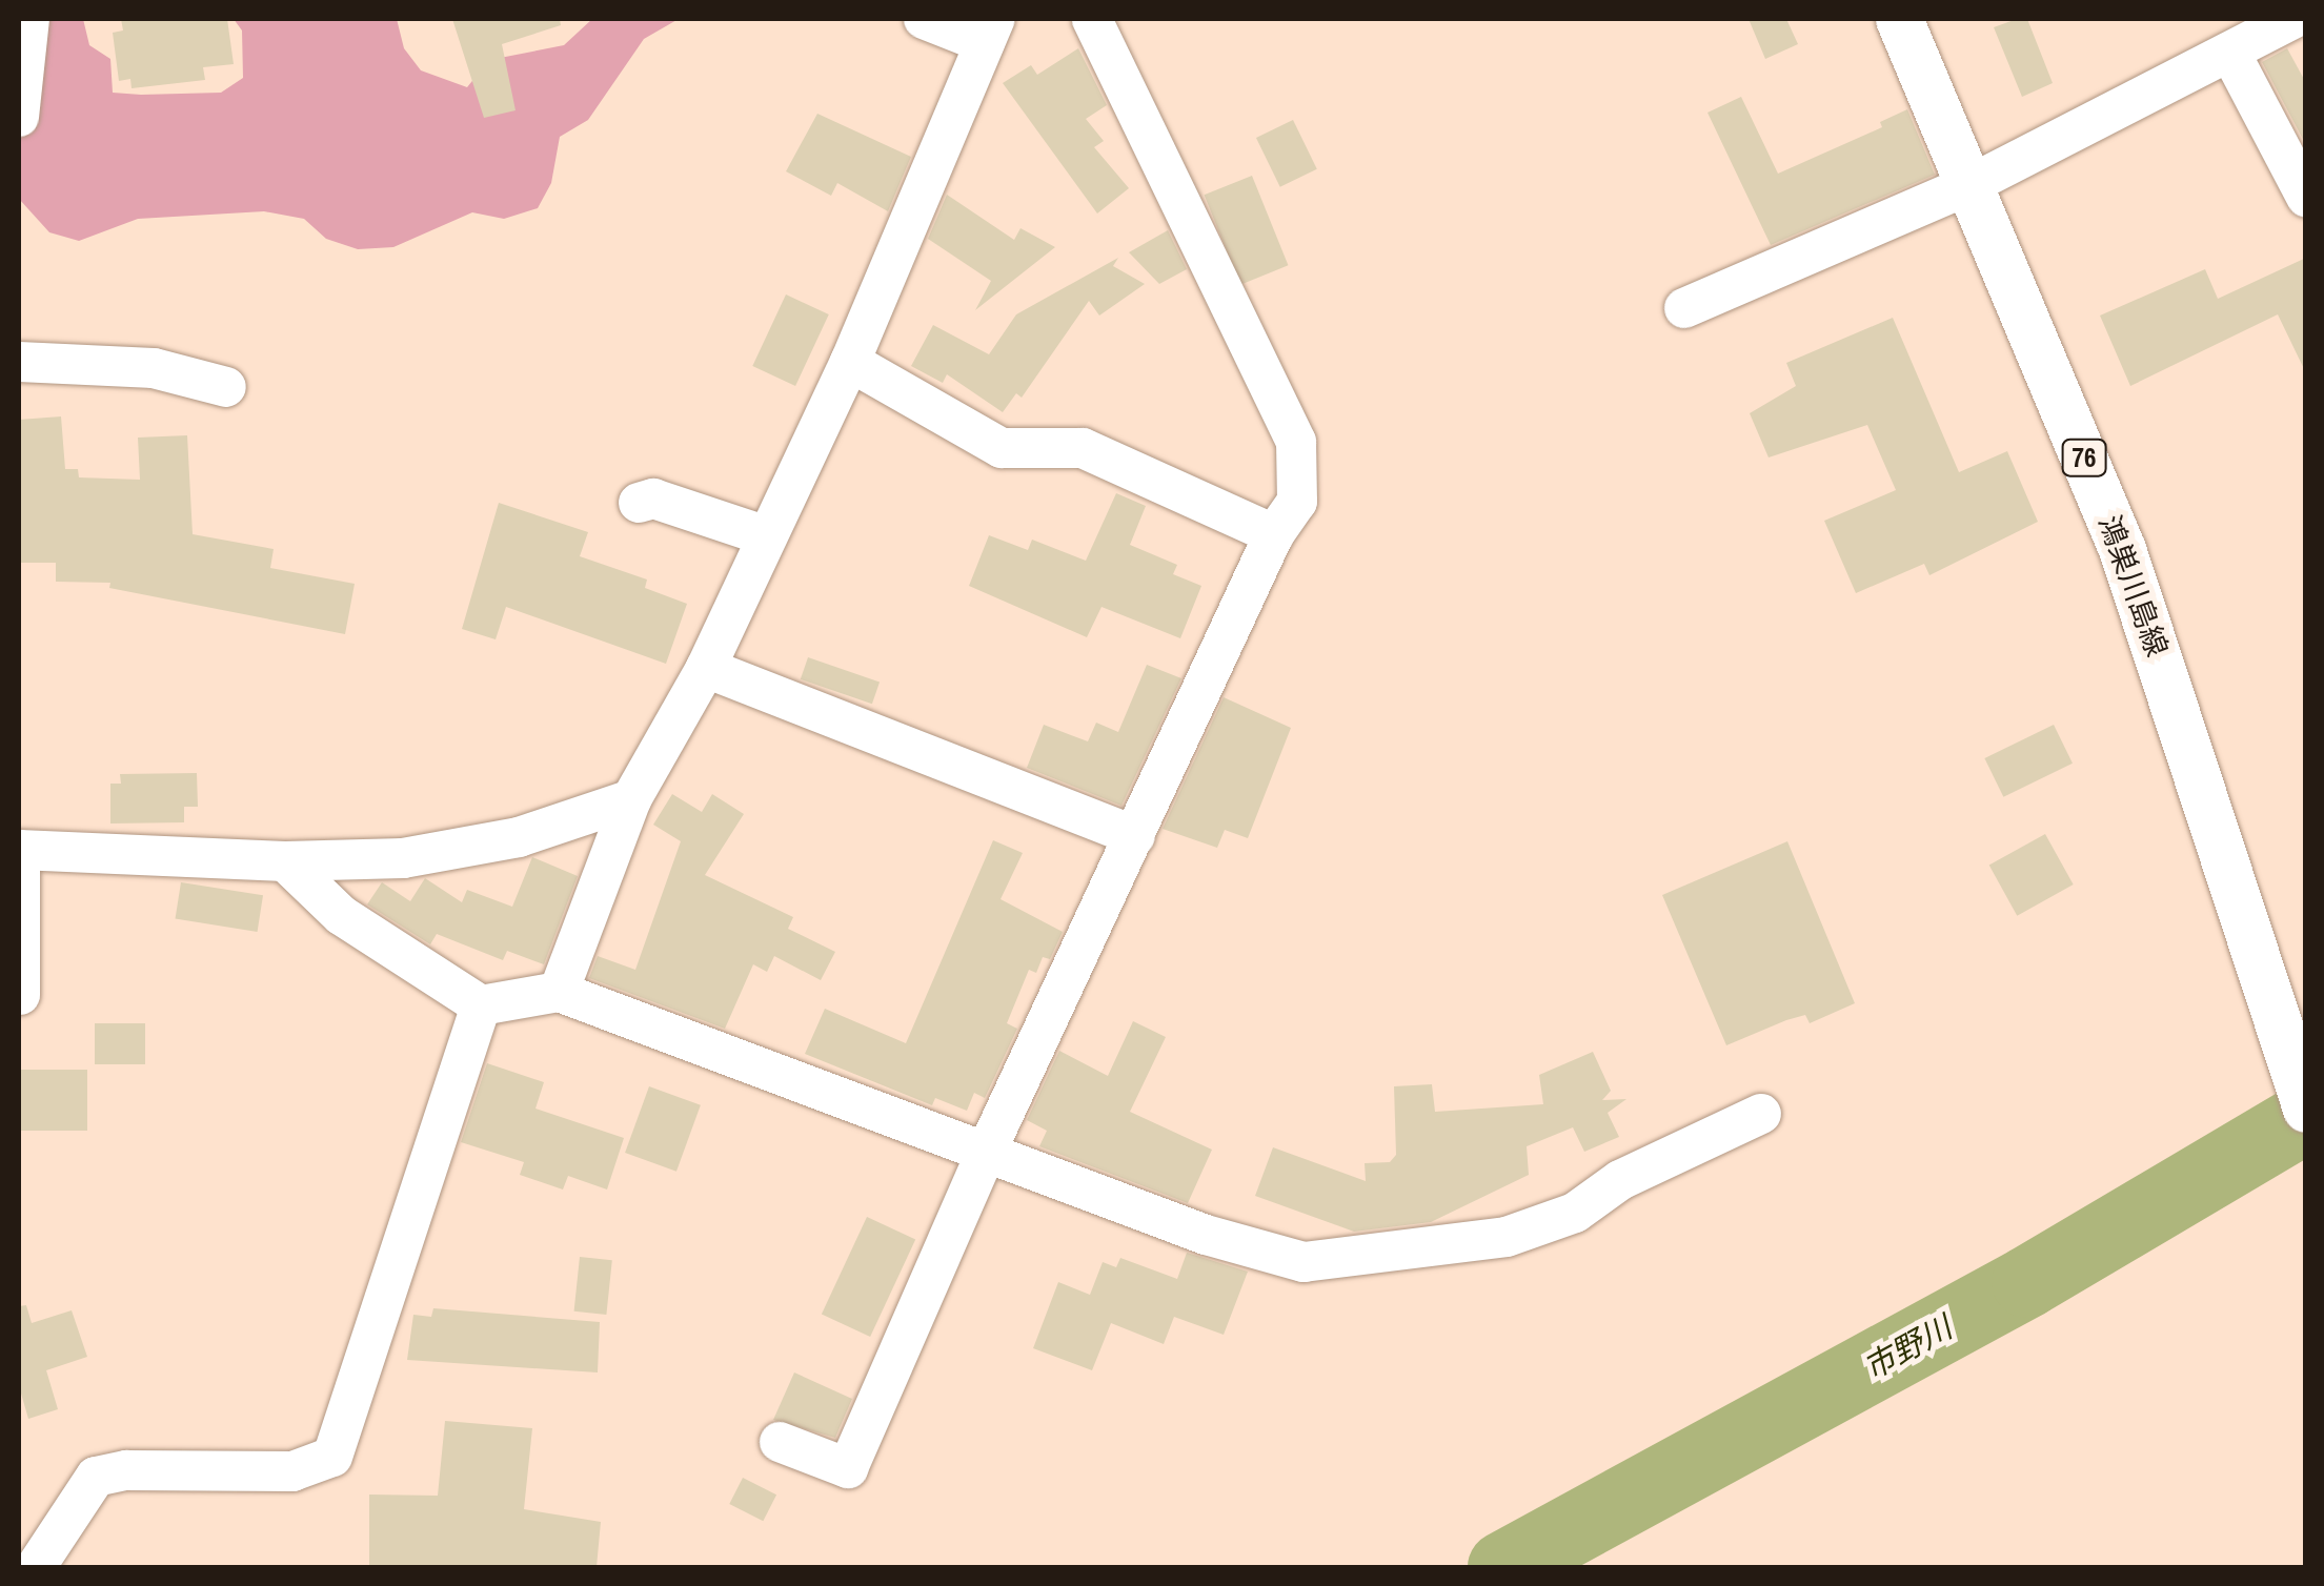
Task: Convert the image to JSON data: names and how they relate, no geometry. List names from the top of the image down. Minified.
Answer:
{"streets":{"main road":["76","鴻巣川島線"]},"water":["市野川"]}
